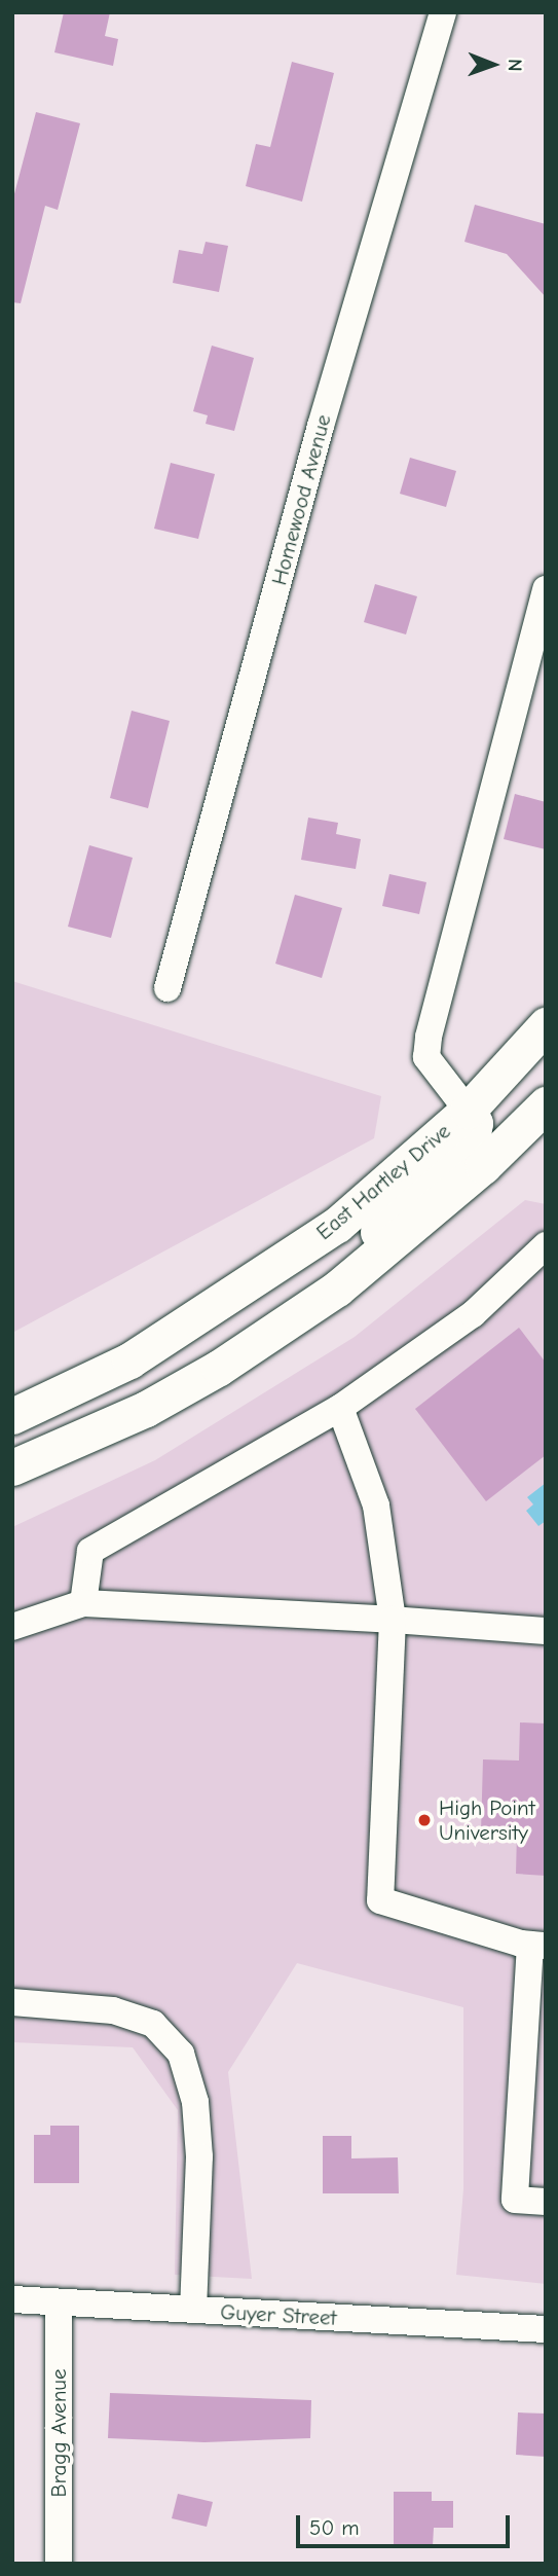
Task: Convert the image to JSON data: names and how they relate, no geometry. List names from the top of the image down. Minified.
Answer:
{"streets":{"main road":["East Hartley Drive"],"street":["Homewood Avenue","Guyer Street","Bragg Avenue"]},"crossings":[["Guyer Street","Bragg Avenue"]],"places":["High Point University"],"scale_bar":"50 m","north":"right"}
